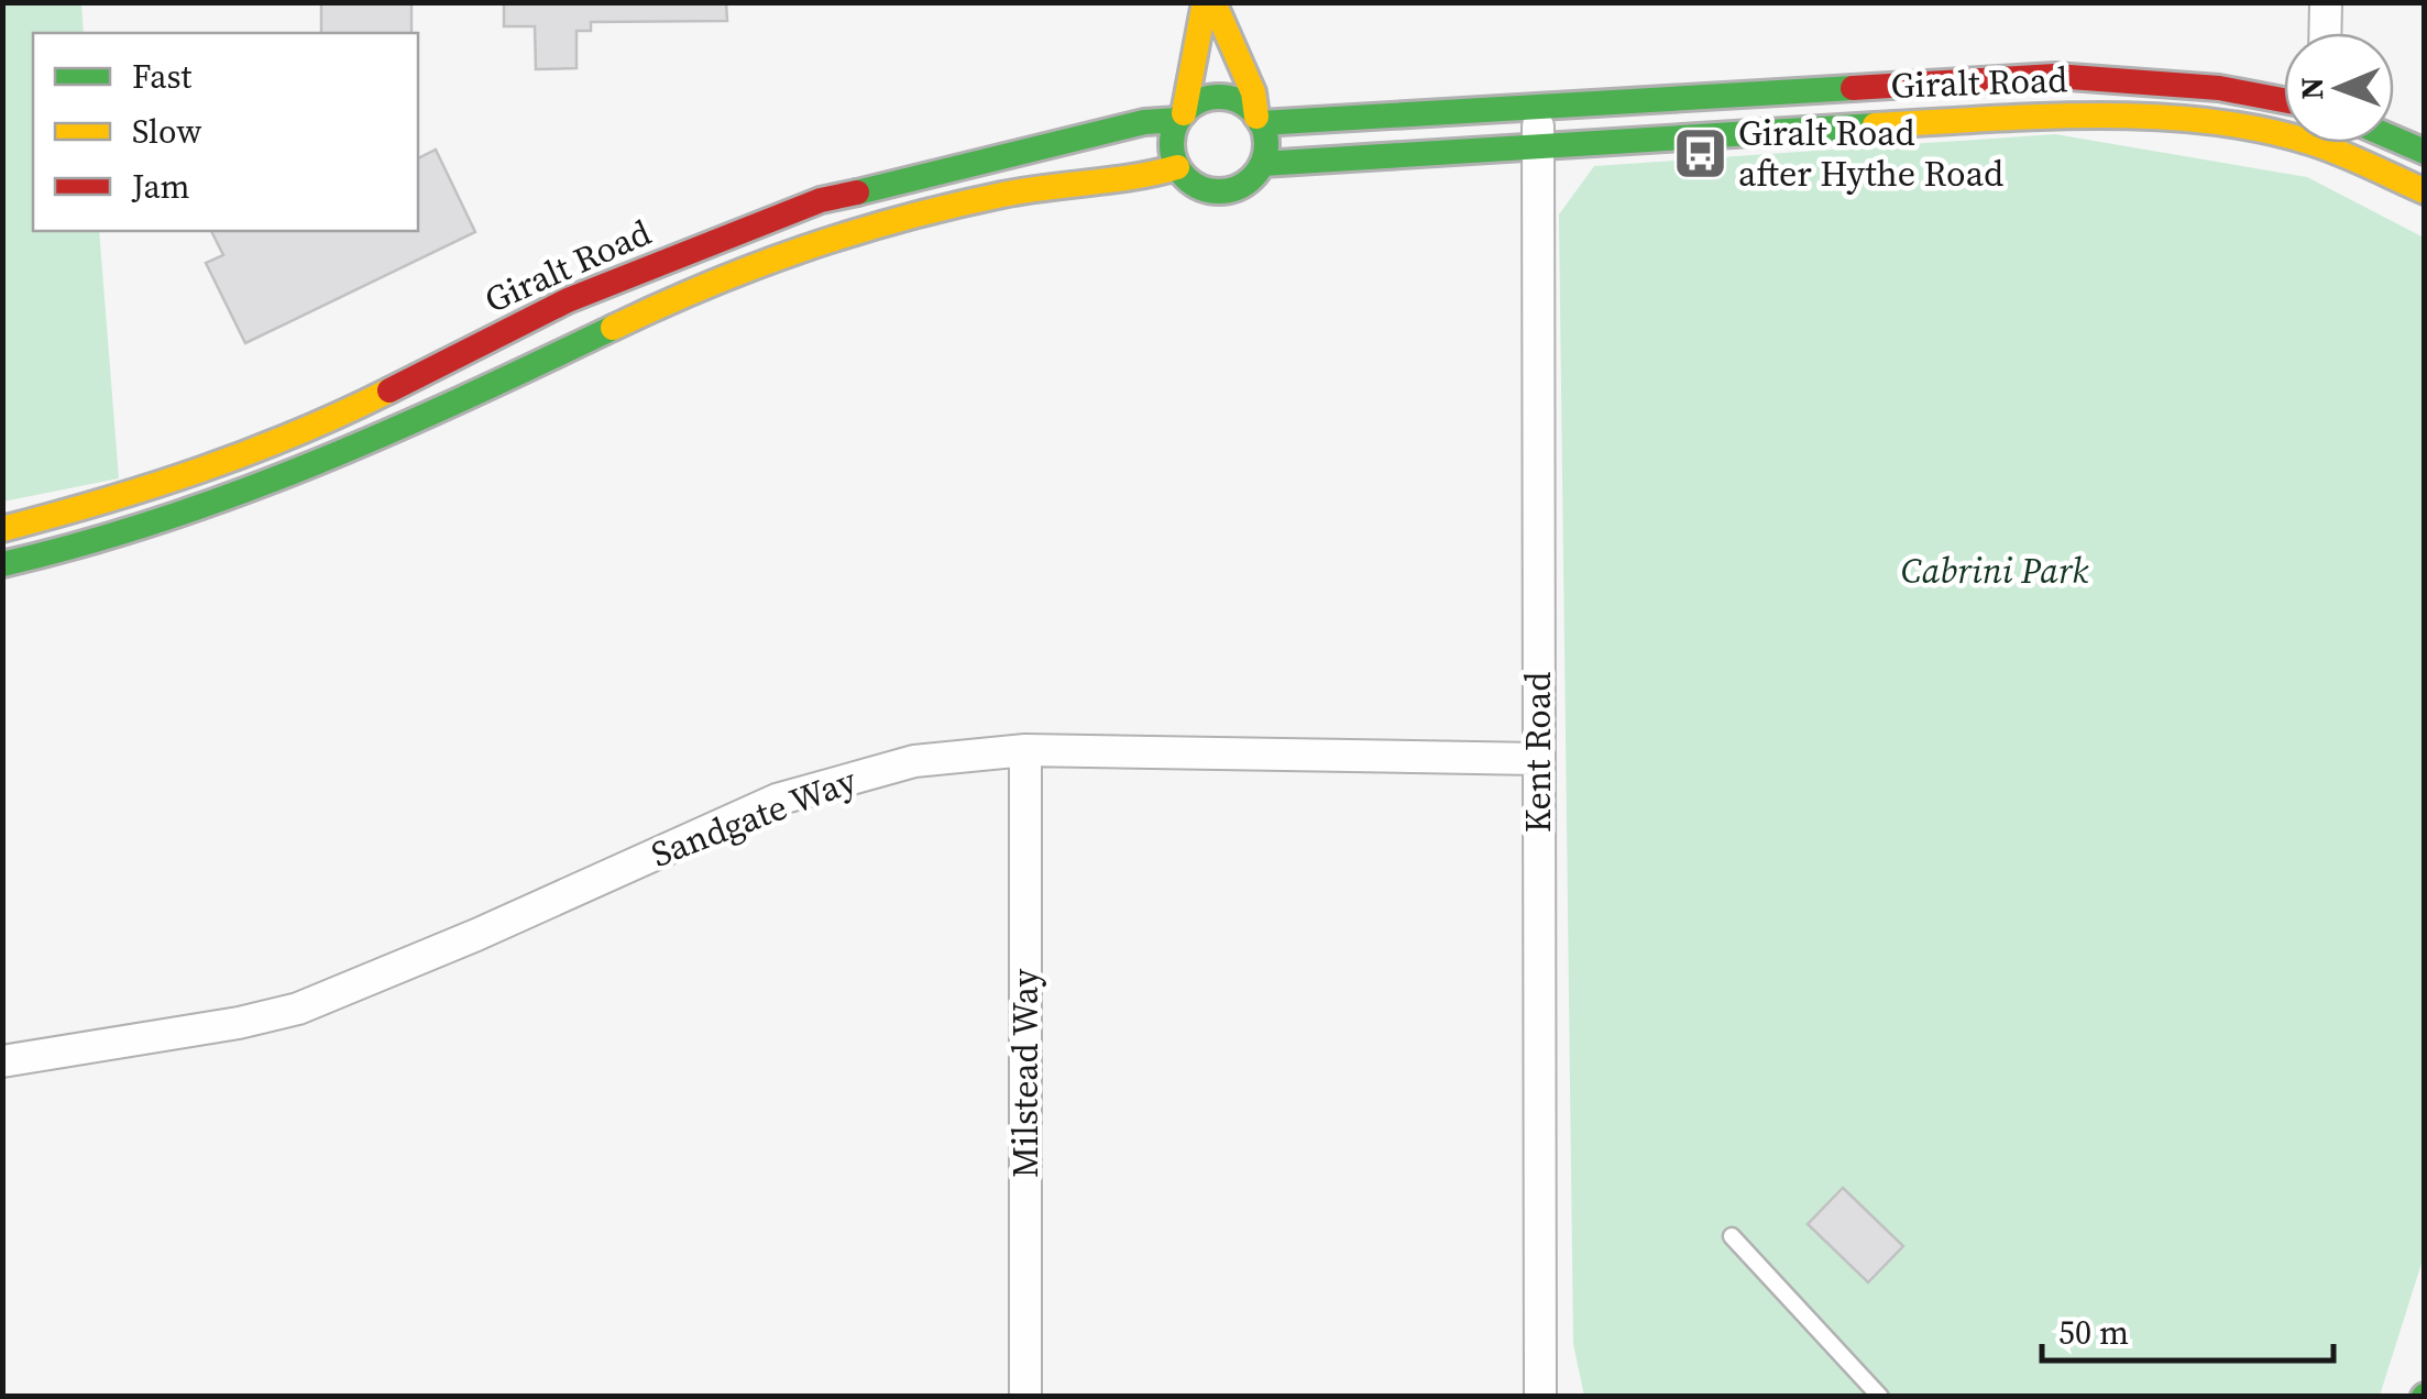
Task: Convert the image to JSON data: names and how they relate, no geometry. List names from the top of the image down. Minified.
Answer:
{"streets":{"street":["Giralt Road","Kent Road","Sandgate Way","Milstead Way"]},"crossings":[["Giralt Road","Kent Road"],["Kent Road","Sandgate Way"],["Sandgate Way","Milstead Way"]],"parks":["Cabrini Park"],"places":{"bus stop":["Giralt Road after Hythe Road"]},"legend":["Fast","Slow","Jam"],"scale_bar":"50 m","north":"left"}
